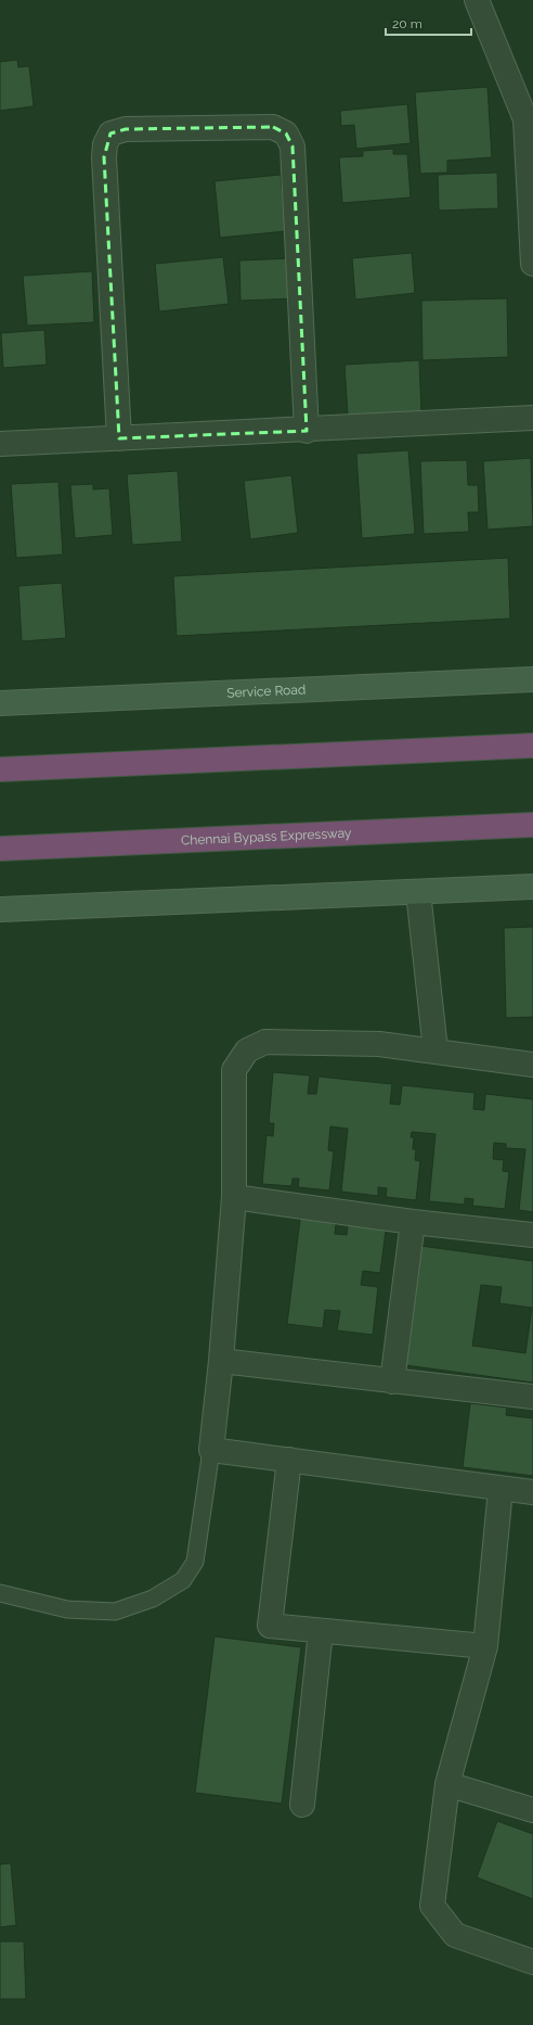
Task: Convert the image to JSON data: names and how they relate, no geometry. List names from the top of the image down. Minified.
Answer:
{"streets":{"highway":["Chennai Bypass Expressway"],"street":["Service Road"]},"scale_bar":"20 m"}
